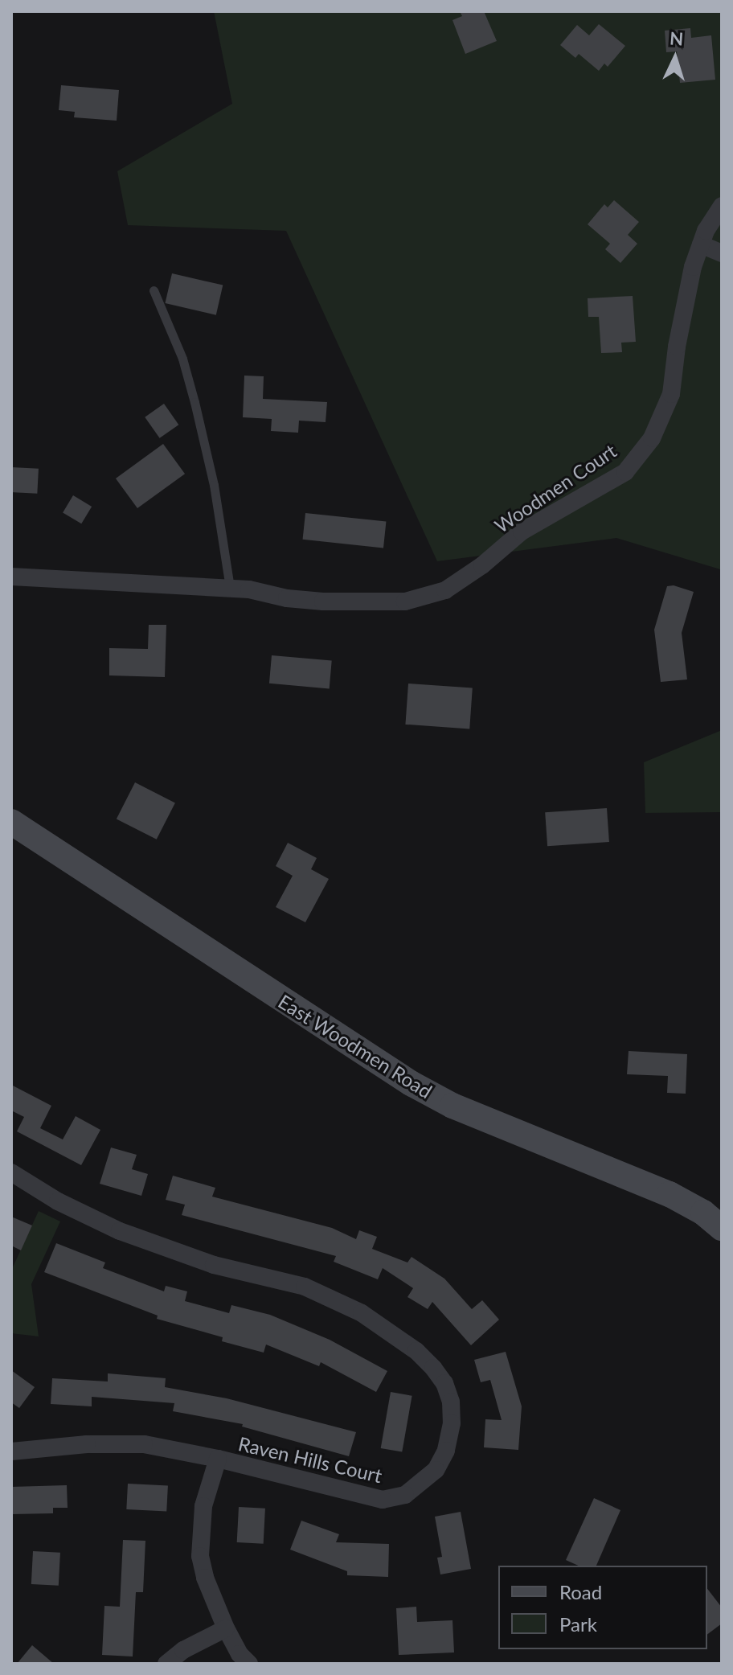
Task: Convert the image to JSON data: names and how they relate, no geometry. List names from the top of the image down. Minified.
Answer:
{"streets":{"main road":["East Woodmen Road"],"street":["Woodmen Court","Raven Hills Court"]},"legend":["Road","Park"],"north":"top"}
